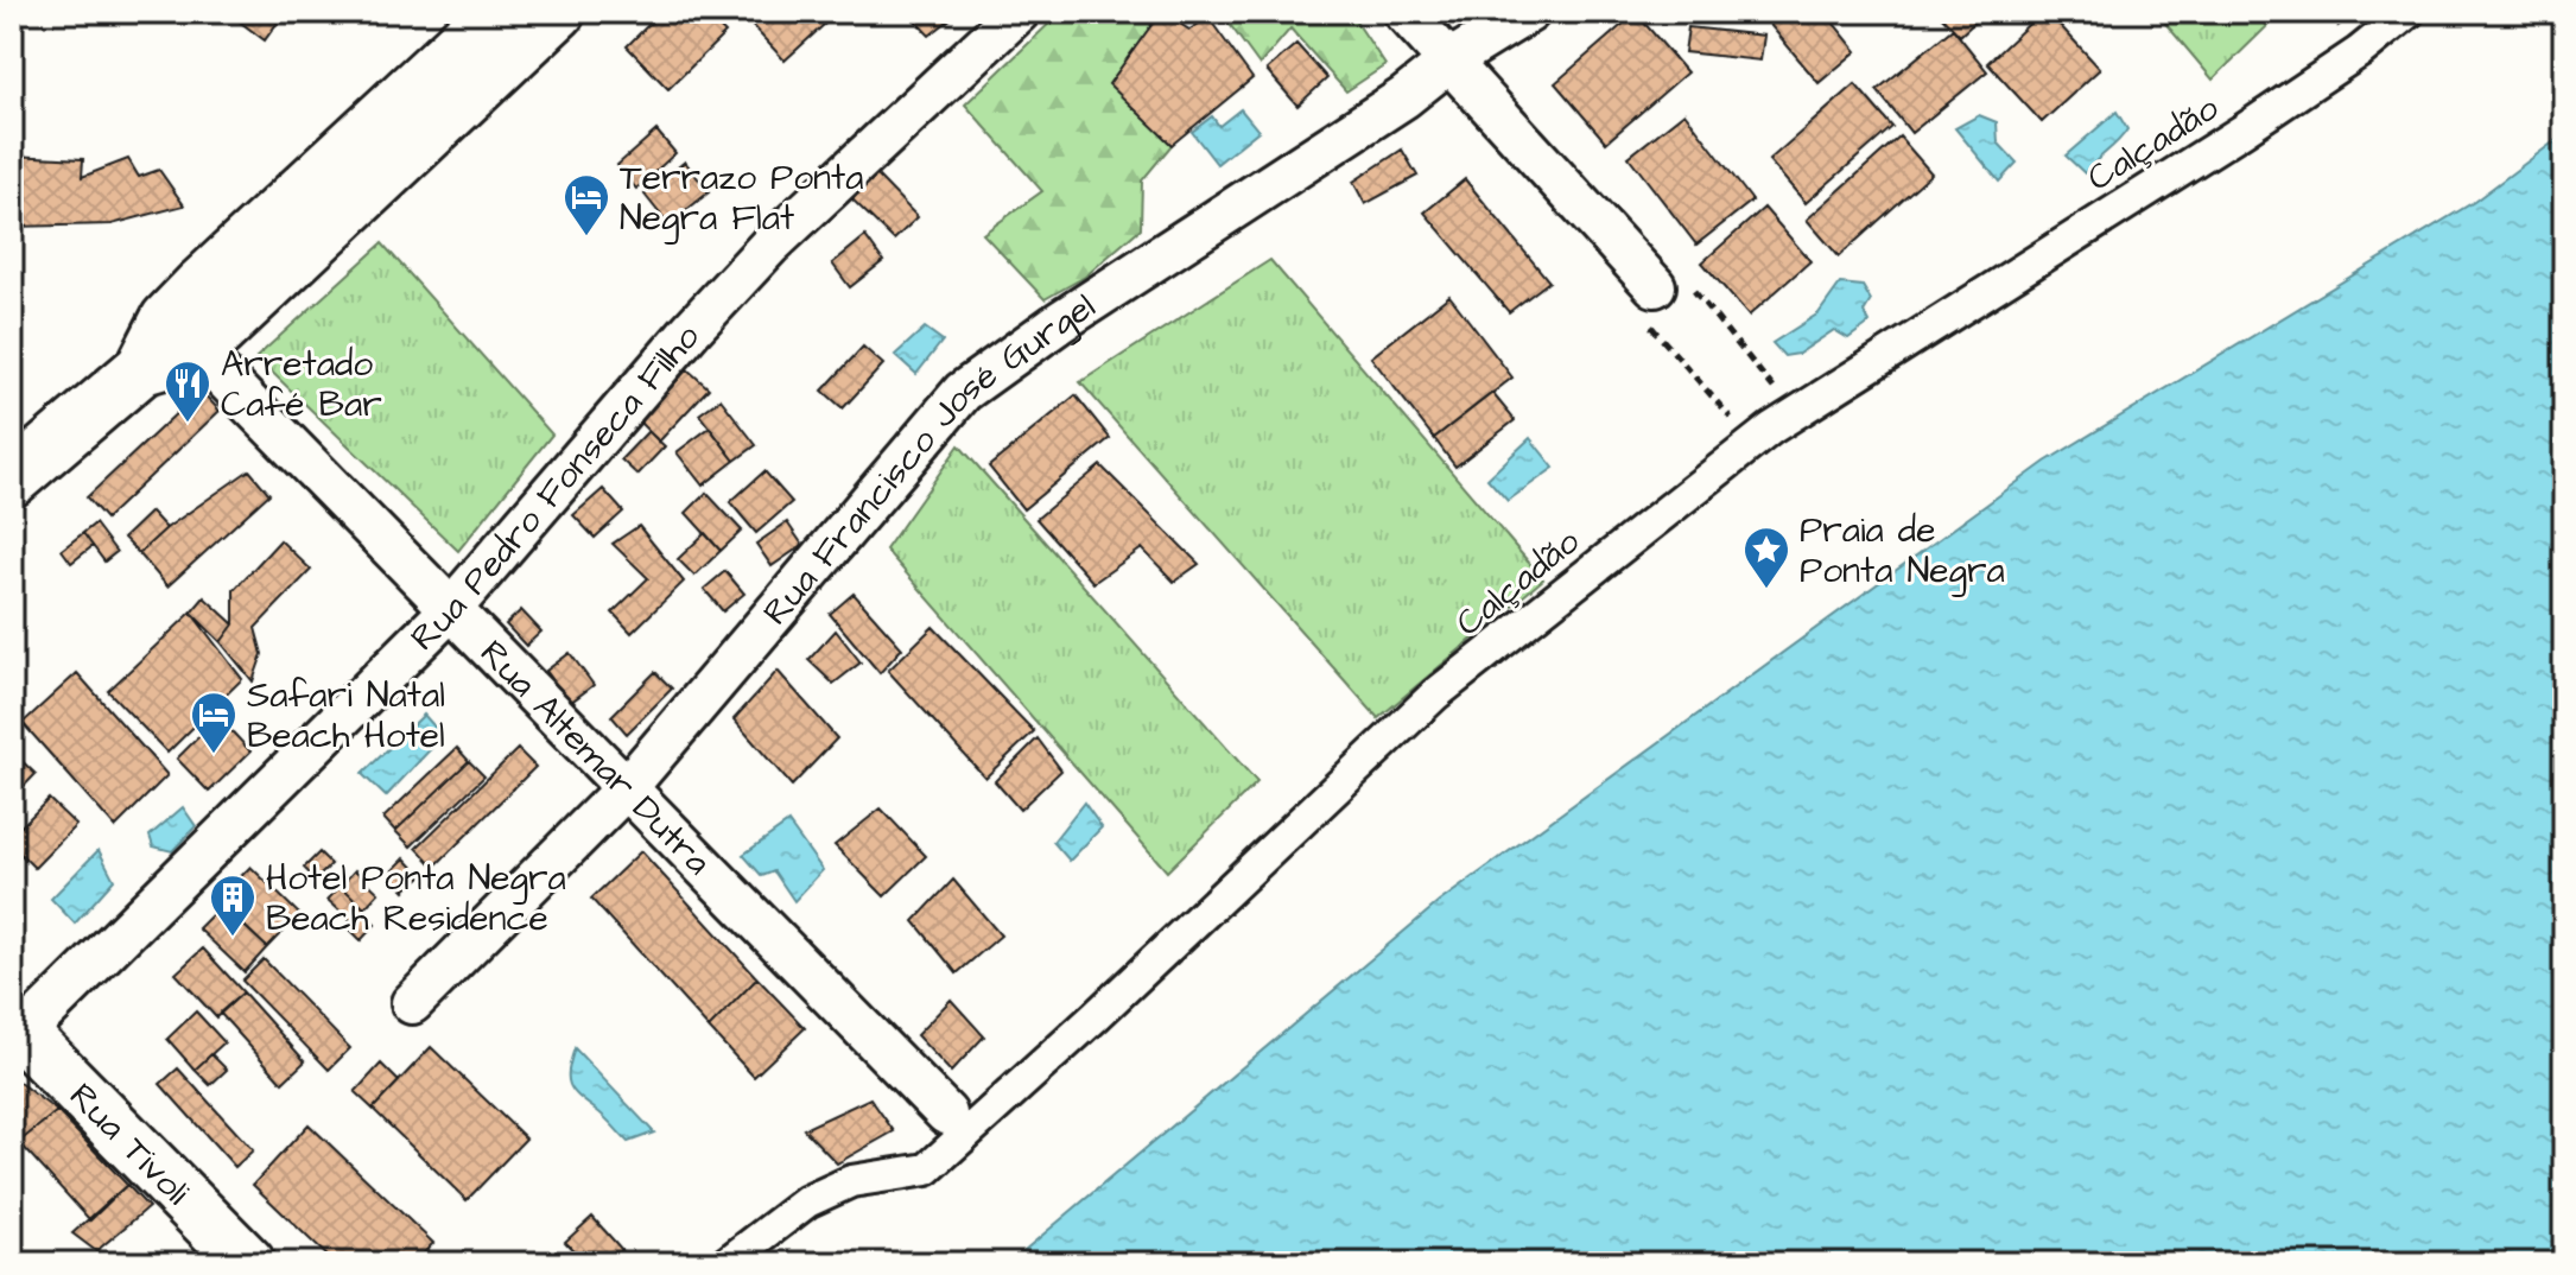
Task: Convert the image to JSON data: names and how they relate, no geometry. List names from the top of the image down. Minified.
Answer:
{"streets":{"main road":["Rua Tivoli"],"street":["Calçadão","Rua Francisco José Gurgel","Rua Pedro Fonseca Filho","Rua Altemar Dutra"]},"crossings":[["Rua Francisco José Gurgel","Rua Altemar Dutra"],["Rua Pedro Fonseca Filho","Rua Altemar Dutra"],["Rua Pedro Fonseca Filho","Rua Tivoli"]],"places":{"hotel":["Terrazo Ponta Negra Flat","Safari Natal Beach Hotel"],"restaurant":["Arretado Café Bar"],"place":["Praia de Ponta Negra"],"building":["Hotel Ponta Negra Beach Residence"]}}
